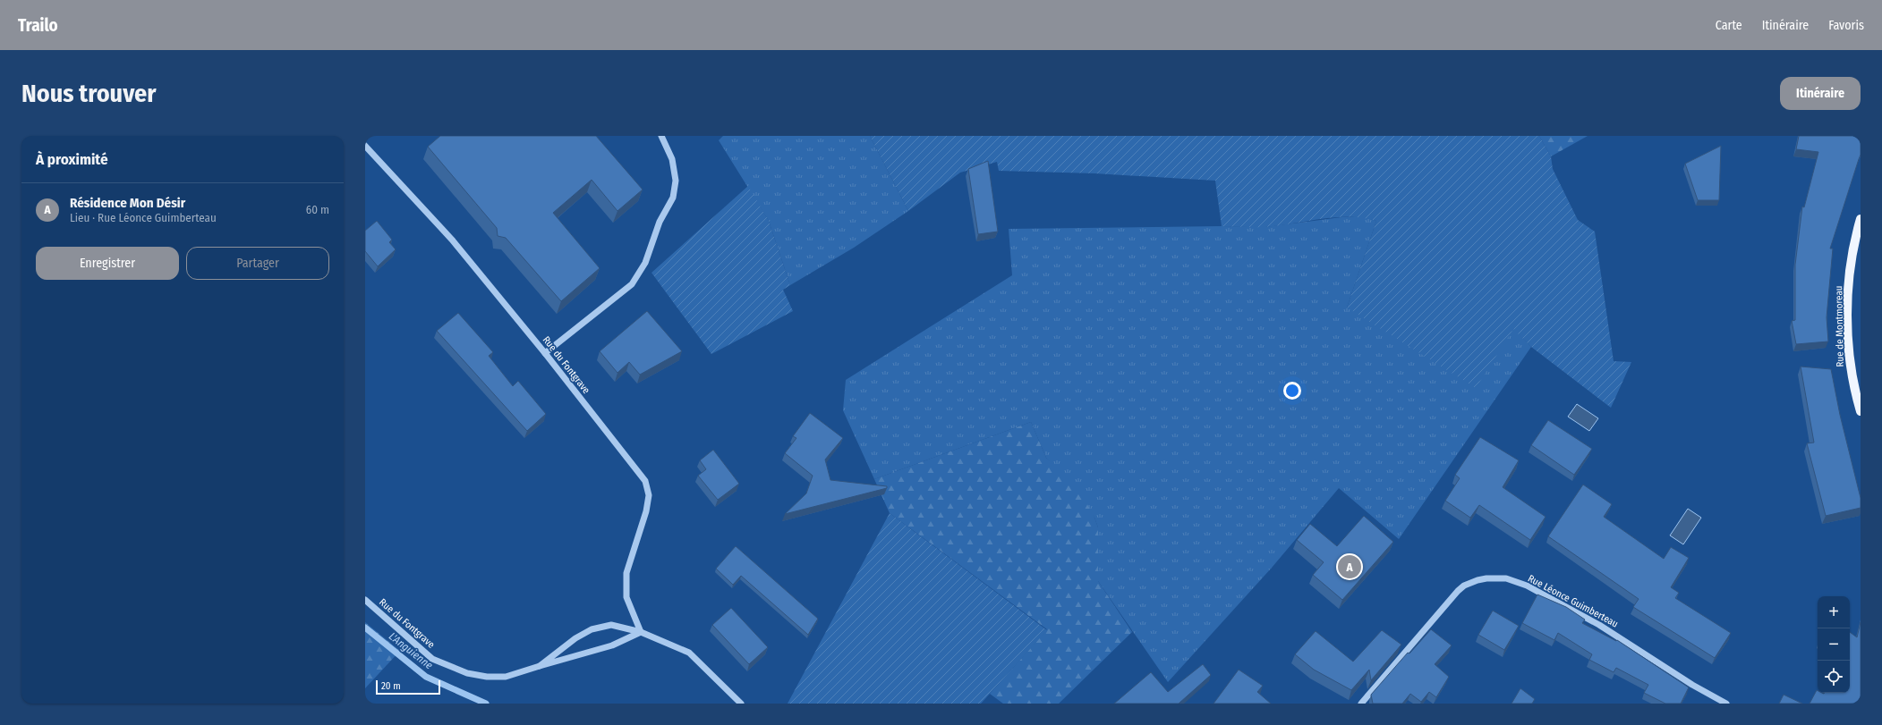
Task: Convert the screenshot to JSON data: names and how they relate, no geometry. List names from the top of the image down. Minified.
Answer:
{"streets":{"main road":["Rue de Montmoreau"],"street":["Rue du Fontgrave","Rue Léonce Guimberteau"]},"water":["L'Anguienne"],"scale_bar":"20 m","page":{"header":"Trailo","nav":["Carte","Itinéraire","Favoris"],"buttons":["Itinéraire",["Enregistrer","Partager"]],"title":"Nous trouver","heading":"À proximité","list":[{"mark":"A","name":"Résidence Mon Désir","note":"Lieu · Rue Léonce Guimberteau","value":"60 m"}],"pins":"A","map_buttons":["+","−"],"scale":"20 m"}}
